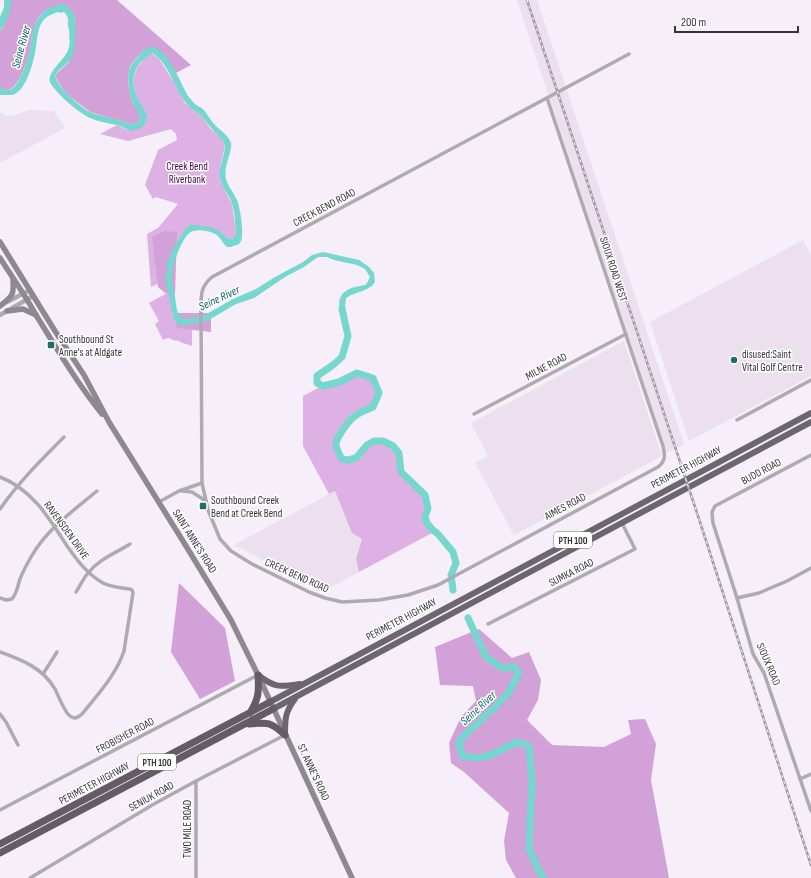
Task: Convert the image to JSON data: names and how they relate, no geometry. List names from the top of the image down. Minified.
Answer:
{"streets":{"highway":["PERIMETER HIGHWAY","PTH 100"],"main road":["SAINT ANNE'S ROAD","ST. ANNE'S ROAD"],"street":["CREEK BEND ROAD","SIOUX ROAD WEST","MILNE ROAD","BUDD ROAD","AIMES ROAD","RAVENSDEN DRIVE","SUMKA ROAD","SIOUX ROAD","FROBISHER ROAD","SENIUK ROAD","TWO MILE ROAD"]},"crossings":[["CREEK BEND ROAD","SIOUX ROAD WEST"],["CREEK BEND ROAD","AIMES ROAD"],["SIOUX ROAD WEST","MILNE ROAD"],["SIOUX ROAD WEST","AIMES ROAD"],["PERIMETER HIGHWAY","SUMKA ROAD"],["PERIMETER HIGHWAY","ST. ANNE'S ROAD"],["BUDD ROAD","SIOUX ROAD"],["SAINT ANNE'S ROAD","FROBISHER ROAD"],["SAINT ANNE'S ROAD","ST. ANNE'S ROAD"],["FROBISHER ROAD","ST. ANNE'S ROAD"],["ST. ANNE'S ROAD","SENIUK ROAD"],["SENIUK ROAD","TWO MILE ROAD"]],"water":["Seine River"],"parks":["Creek Bend Riverbank"],"places":{"transit":["Southbound St Anne's at Aldgate","Southbound Creek Bend at Creek Bend"],"other":["disused:Saint Vital Golf Centre"]},"scale_bar":"200 m"}
